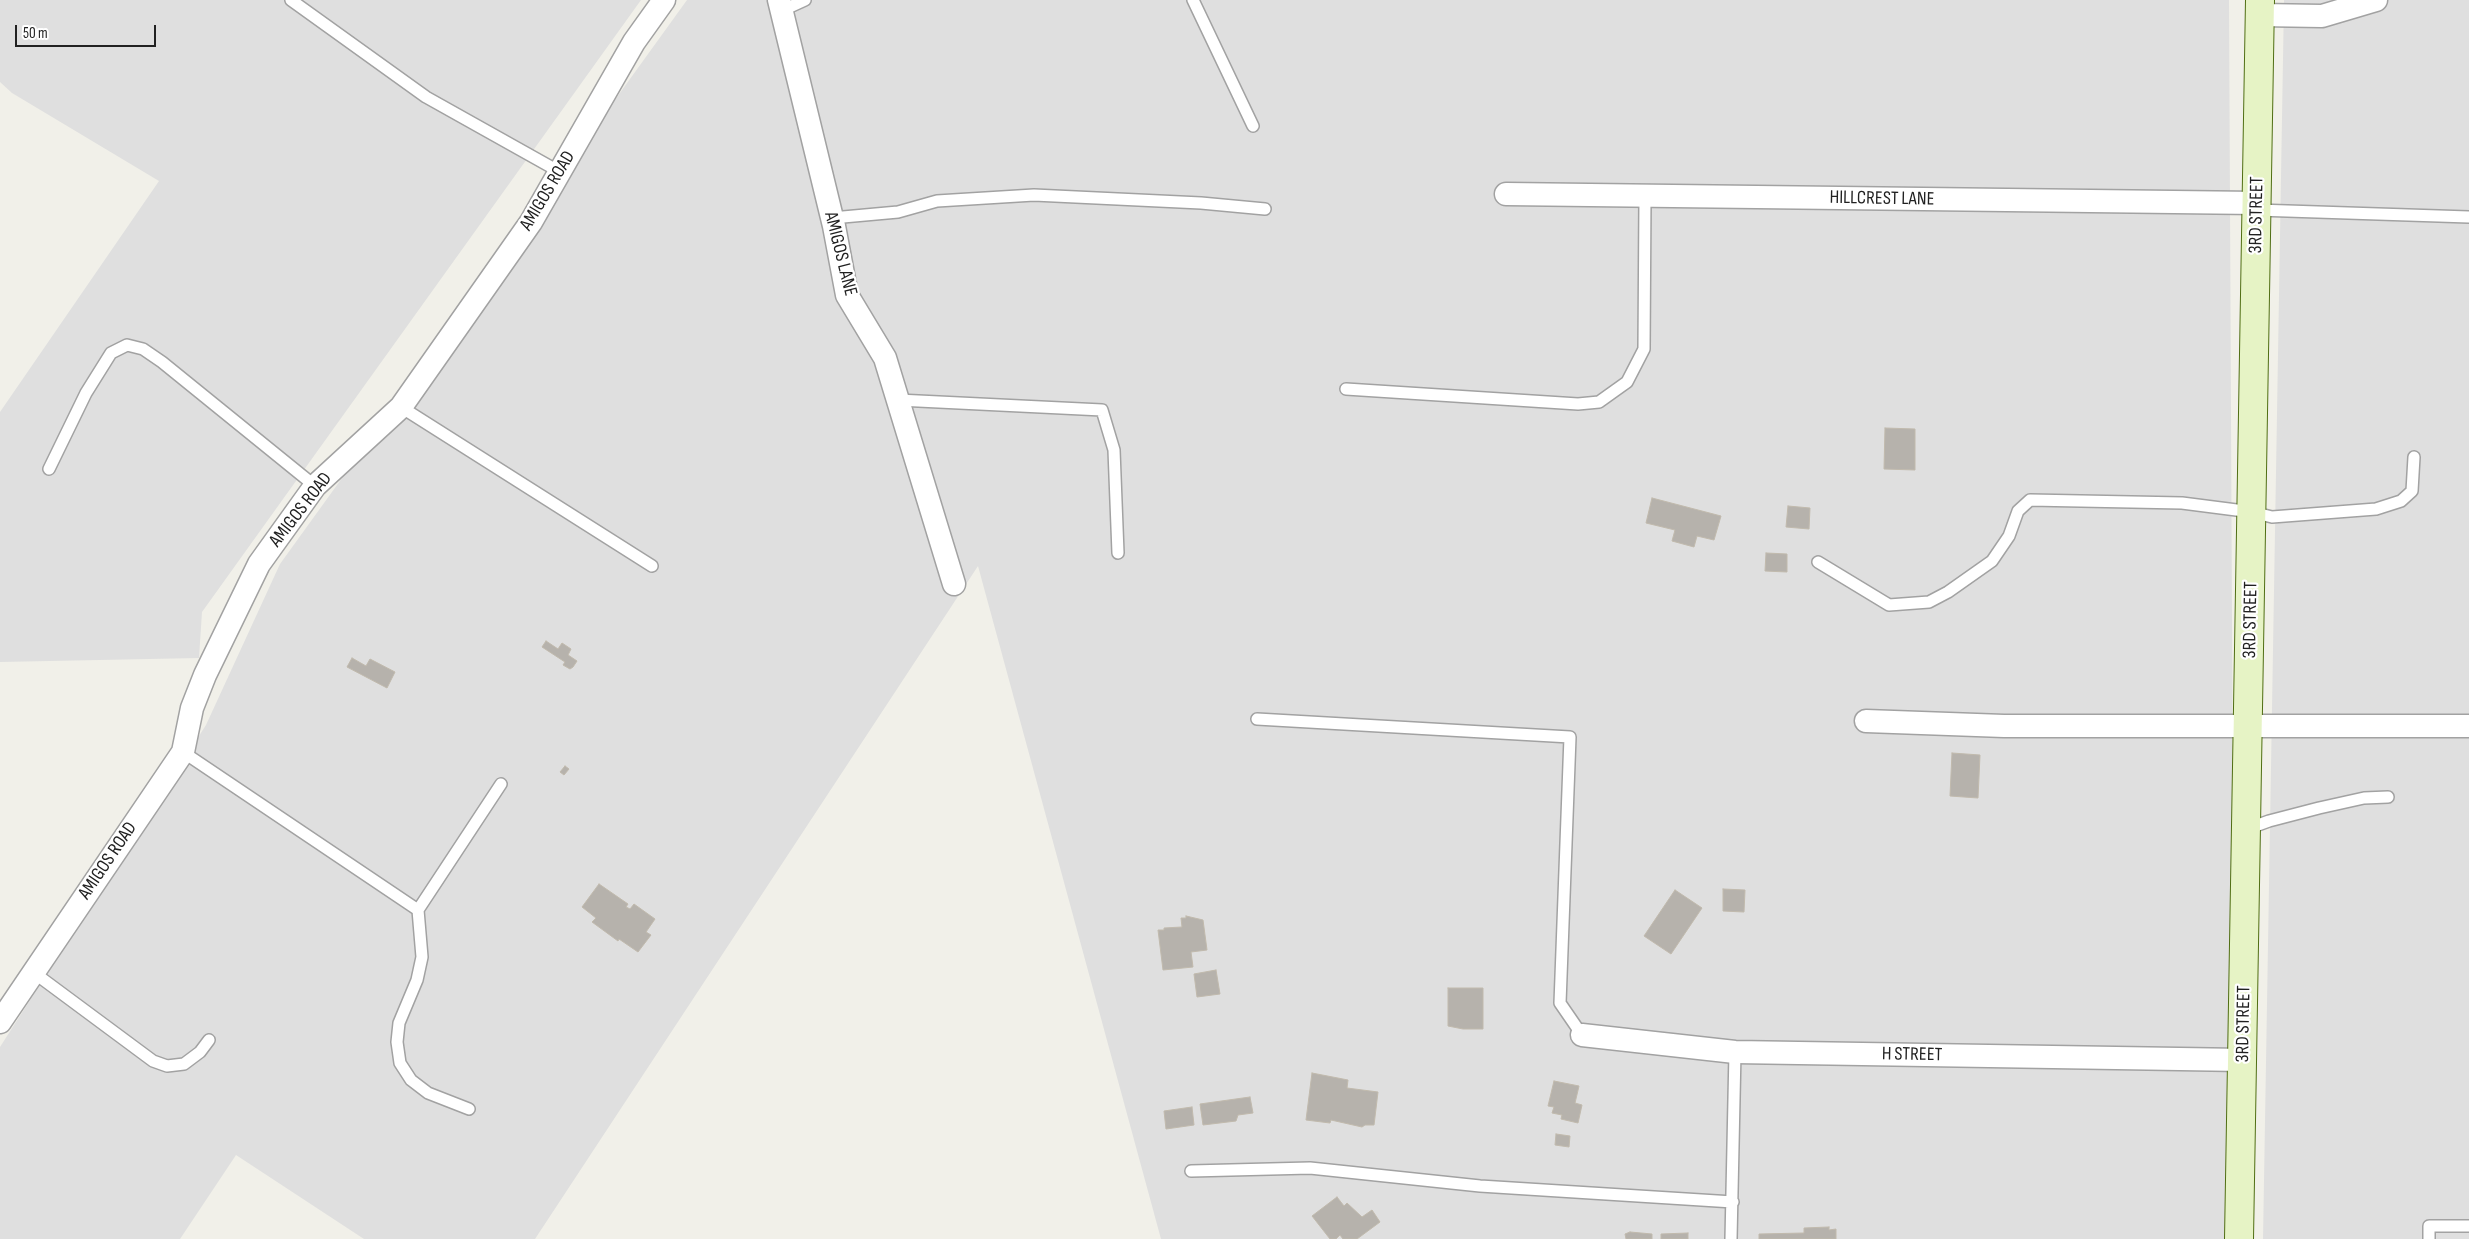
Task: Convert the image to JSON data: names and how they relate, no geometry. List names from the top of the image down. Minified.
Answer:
{"streets":{"main road":["3RD STREET"],"street":["AMIGOS ROAD","HILLCREST LANE","AMIGOS LANE","H STREET"]},"crossings":[["HILLCREST LANE","3RD STREET"],["3RD STREET","H STREET"]],"scale_bar":"50 m"}
